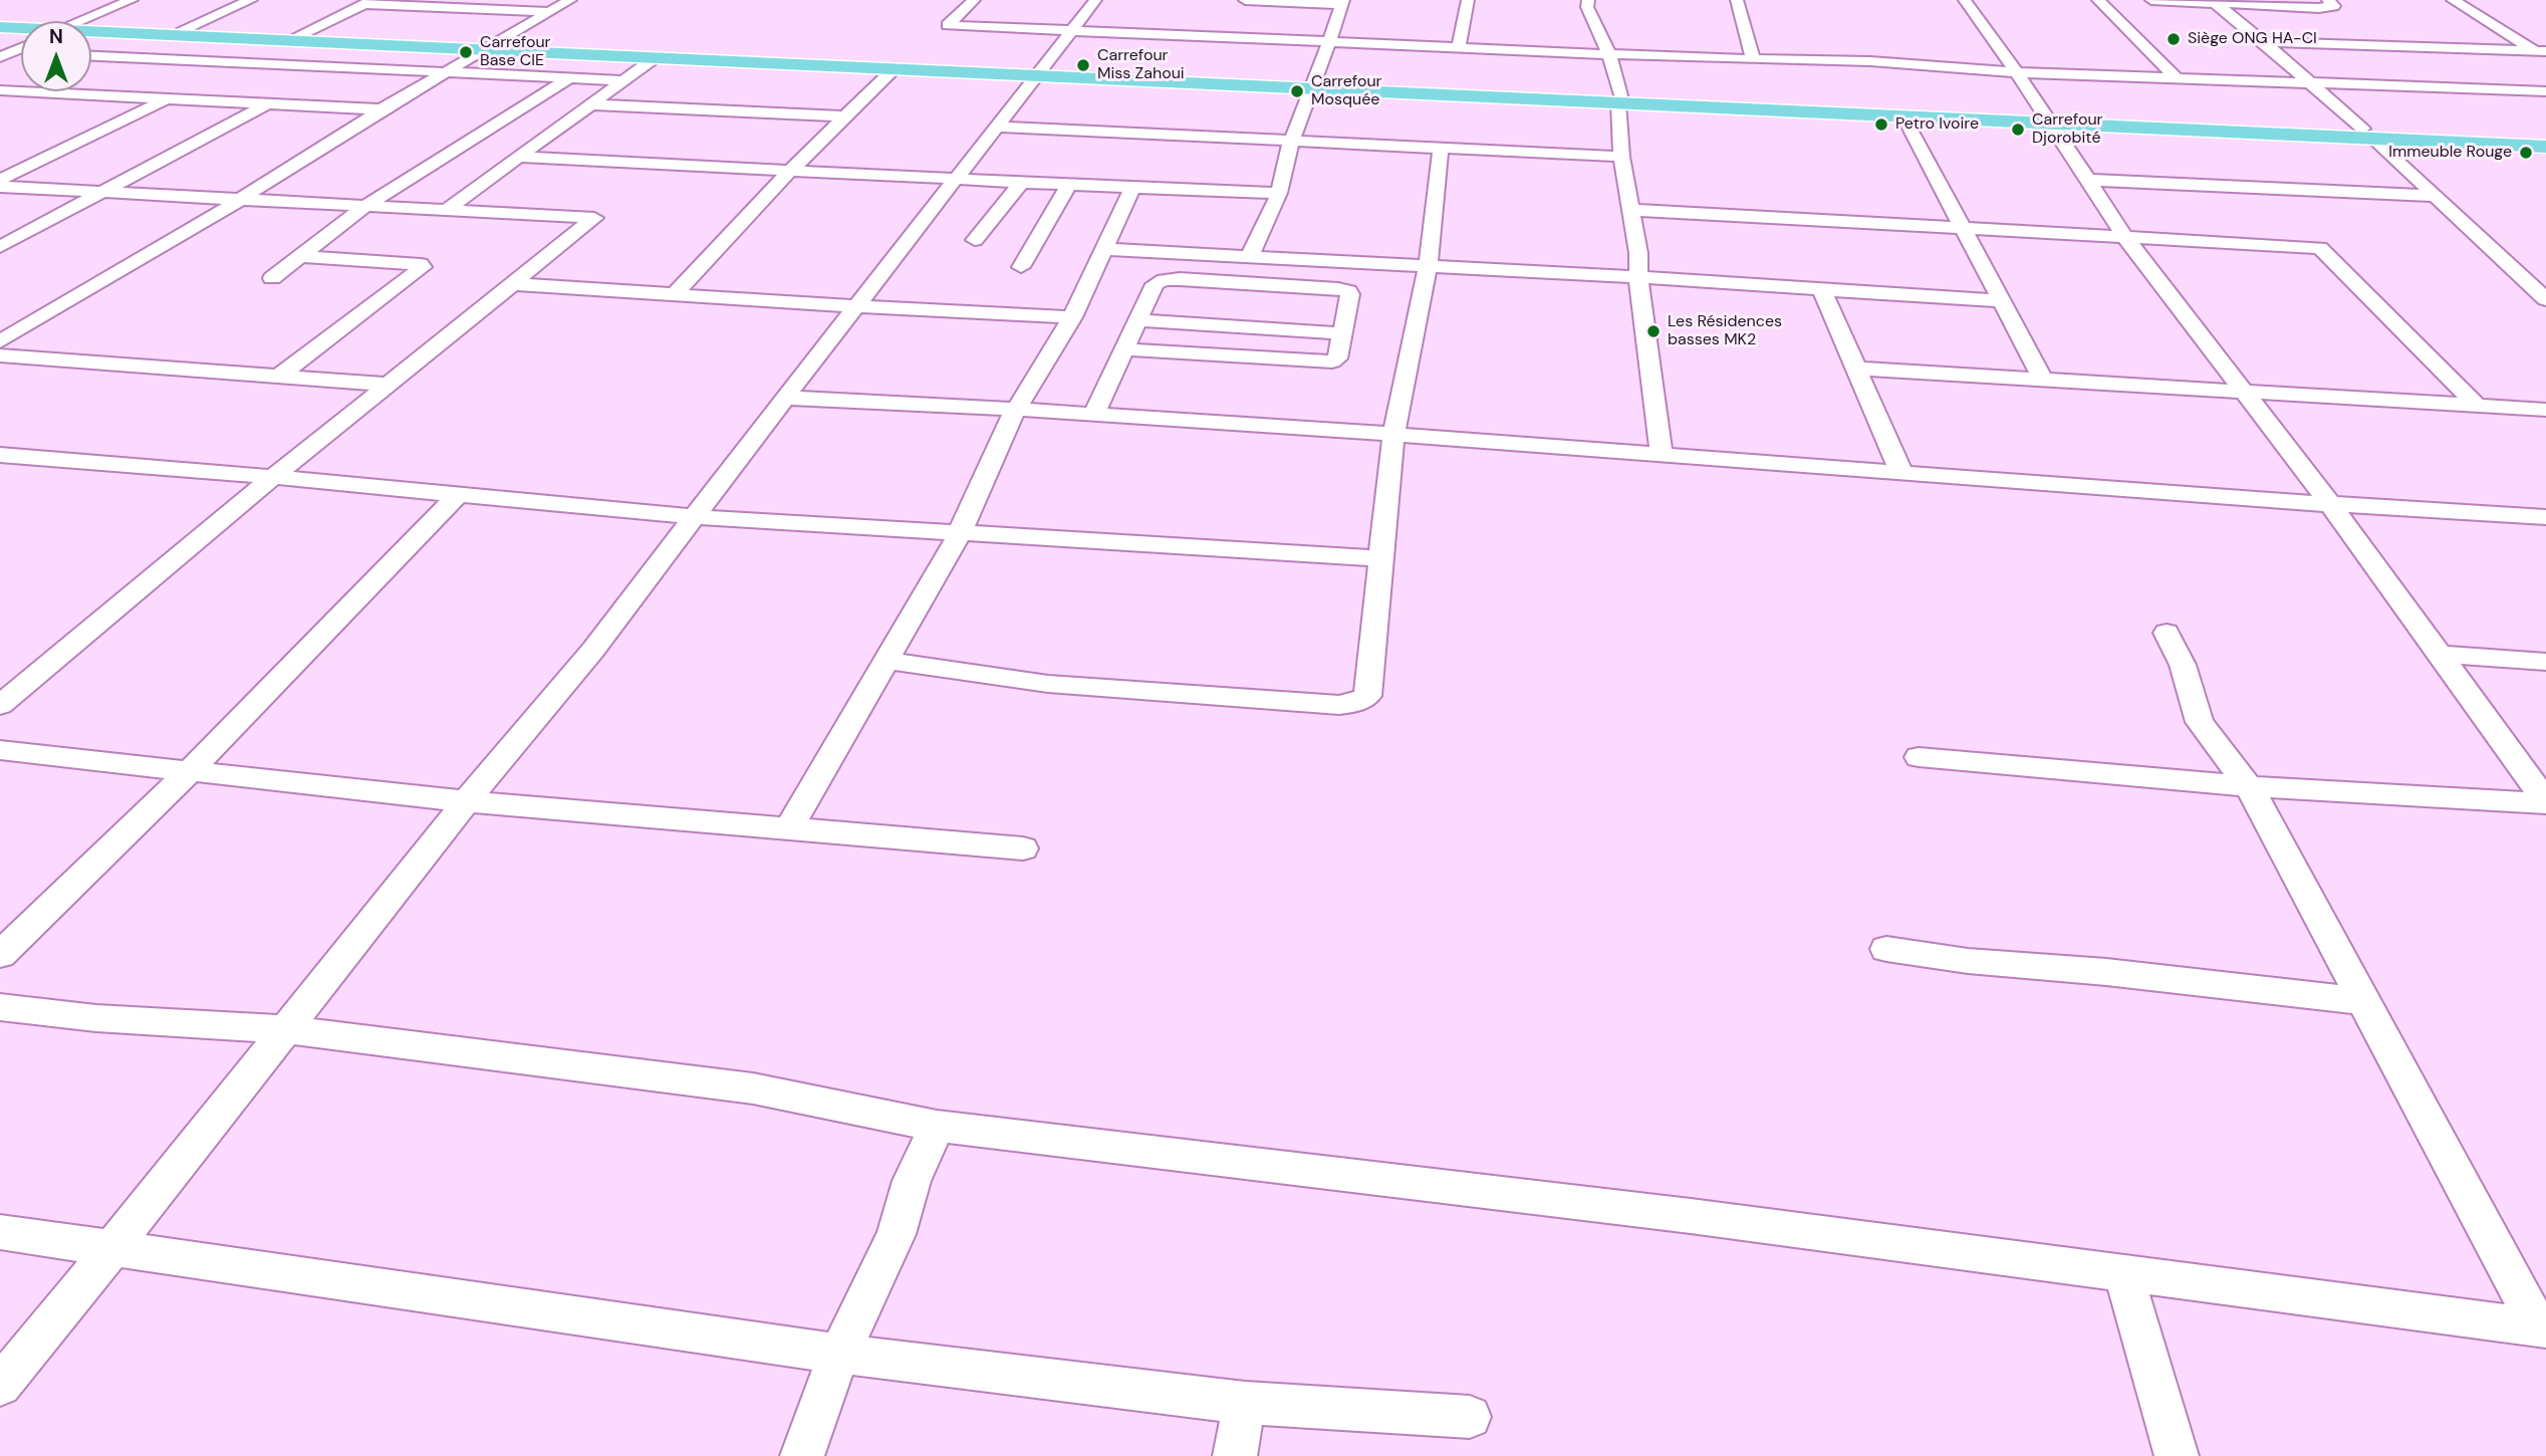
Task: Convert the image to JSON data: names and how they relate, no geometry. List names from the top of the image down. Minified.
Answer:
{"places":["Siège ONG HA-CI","Carrefour Base CIE","Carrefour Miss Zahoui","Carrefour Mosquée","Petro Ivoire","Carrefour Djorobité","Immeuble Rouge","Les Résidences basses MK2"],"north":"top"}
